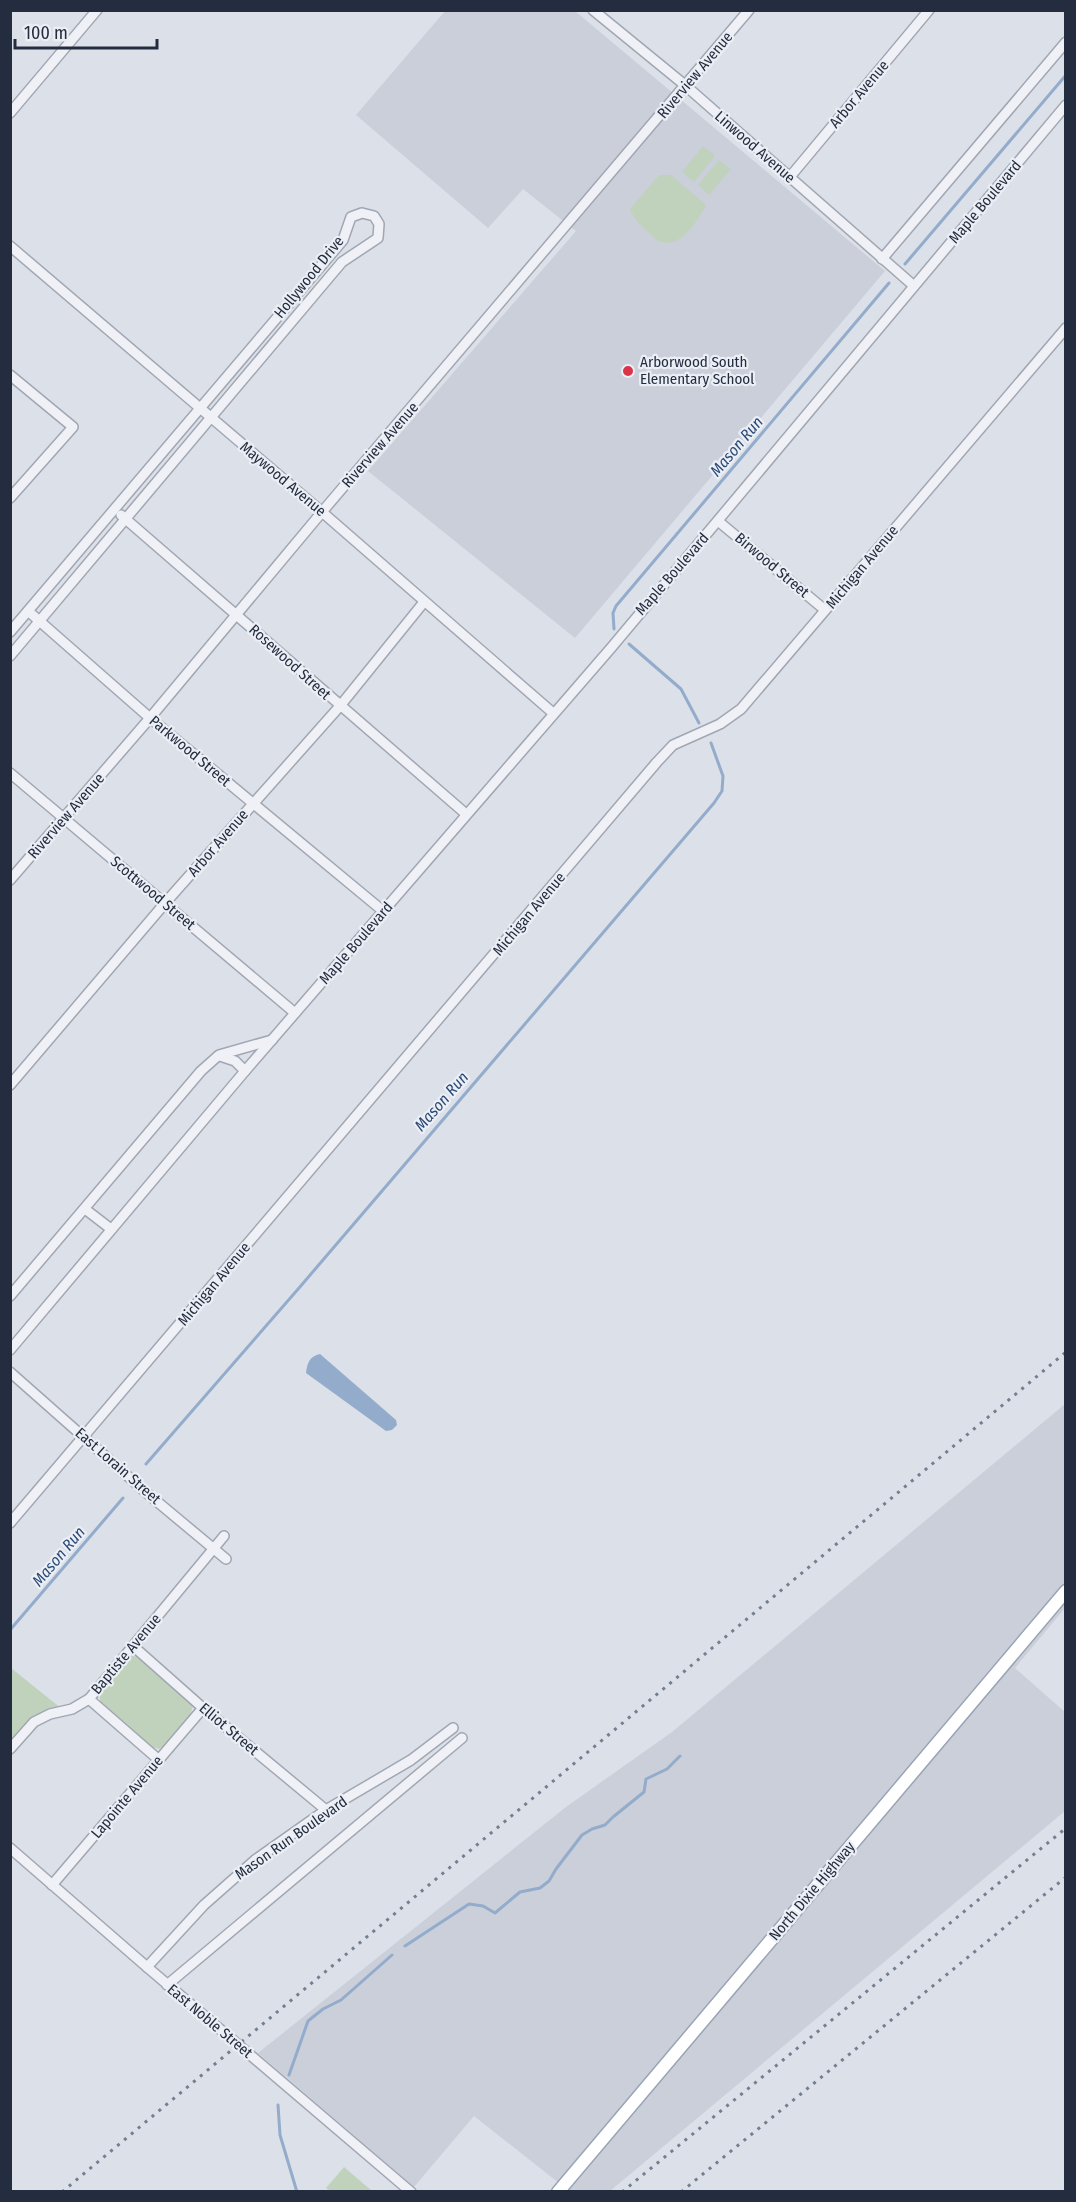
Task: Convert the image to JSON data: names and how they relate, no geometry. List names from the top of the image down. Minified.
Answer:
{"streets":{"main road":["North Dixie Highway"],"street":["Riverview Avenue","Arbor Avenue","Linwood Avenue","Maple Boulevard","Hollywood Drive","Maywood Avenue","Birwood Street","Michigan Avenue","Rosewood Street","Parkwood Street","Scottwood Street","East Lorain Street","Baptiste Avenue","Elliot Street","Lapointe Avenue","Mason Run Boulevard","East Noble Street"]},"crossings":[["Riverview Avenue","Linwood Avenue"],["Riverview Avenue","Maywood Avenue"],["Riverview Avenue","Rosewood Street"],["Riverview Avenue","Parkwood Street"],["Riverview Avenue","Scottwood Street"],["Arbor Avenue","Linwood Avenue"],["Arbor Avenue","Maywood Avenue"],["Arbor Avenue","Rosewood Street"],["Arbor Avenue","Parkwood Street"],["Arbor Avenue","Scottwood Street"],["Linwood Avenue","Maple Boulevard"],["Maple Boulevard","Maywood Avenue"],["Maple Boulevard","Birwood Street"],["Maple Boulevard","Rosewood Street"],["Maple Boulevard","Parkwood Street"],["Maple Boulevard","Scottwood Street"],["Hollywood Drive","Maywood Avenue"],["Hollywood Drive","Rosewood Street"],["Hollywood Drive","Parkwood Street"],["Birwood Street","Michigan Avenue"],["Michigan Avenue","East Lorain Street"],["East Lorain Street","Baptiste Avenue"],["Baptiste Avenue","Elliot Street"],["Elliot Street","Lapointe Avenue"],["Elliot Street","Mason Run Boulevard"],["Lapointe Avenue","East Noble Street"],["Mason Run Boulevard","East Noble Street"]],"water":["Mason Run"],"places":["Arborwood South Elementary School"],"scale_bar":"100 m"}
